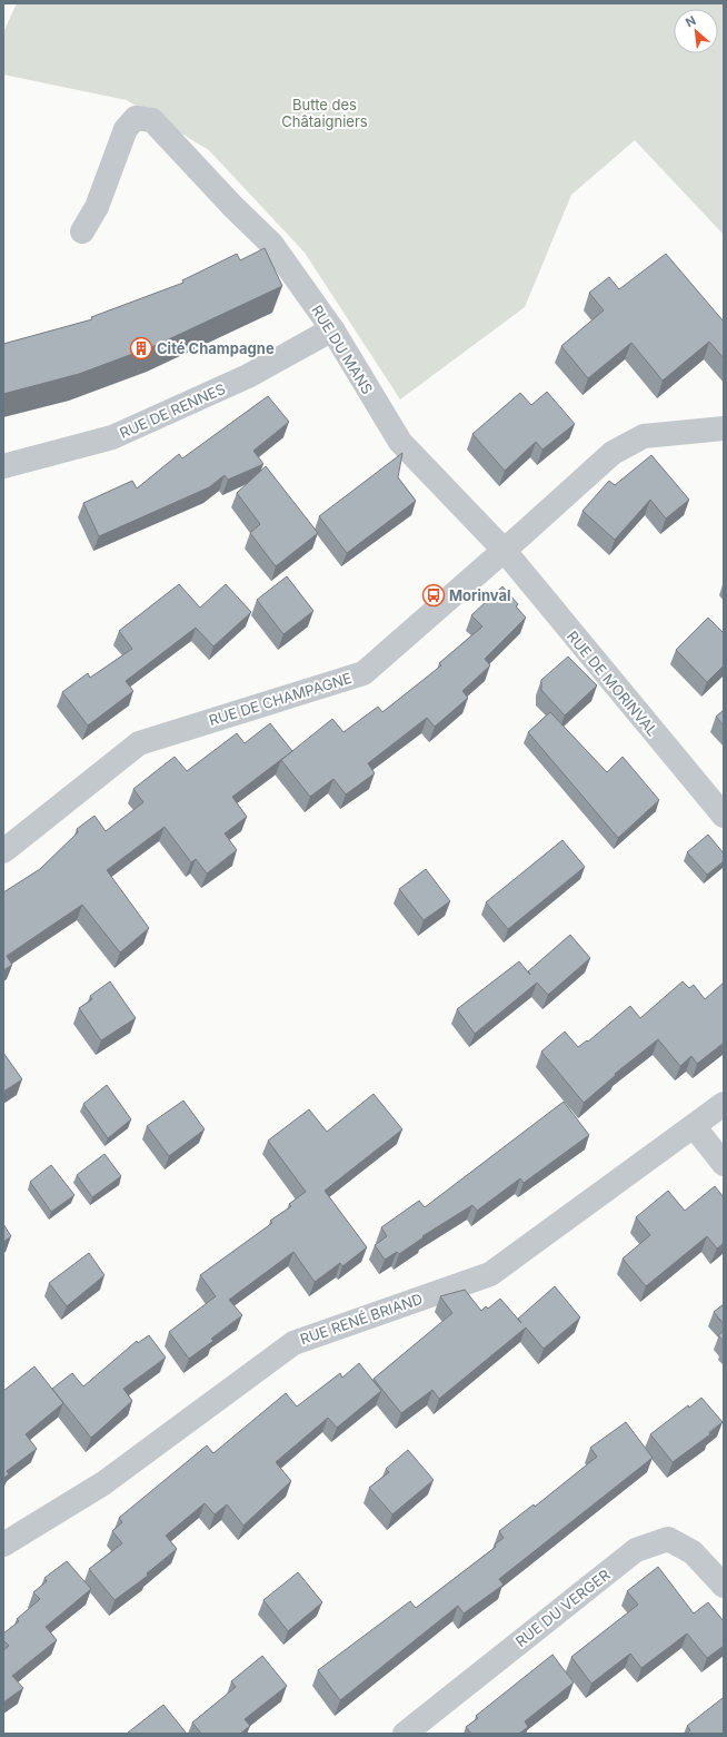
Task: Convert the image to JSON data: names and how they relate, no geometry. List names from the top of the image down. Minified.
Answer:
{"streets":{"street":["RUE DU MANS","RUE DE RENNES","RUE DE MORINVAL","RUE DE CHAMPAGNE","RUE RENÉ BRIAND","RUE DU VERGER"]},"crossings":[["RUE DU MANS","RUE DE RENNES"],["RUE DU MANS","RUE DE MORINVAL"],["RUE DU MANS","RUE DE CHAMPAGNE"],["RUE DE MORINVAL","RUE DE CHAMPAGNE"]],"parks":["Butte des Châtaigniers"],"places":{"building":["Cité Champagne"],"bus stop":["Morinval"]},"north":"top left"}
